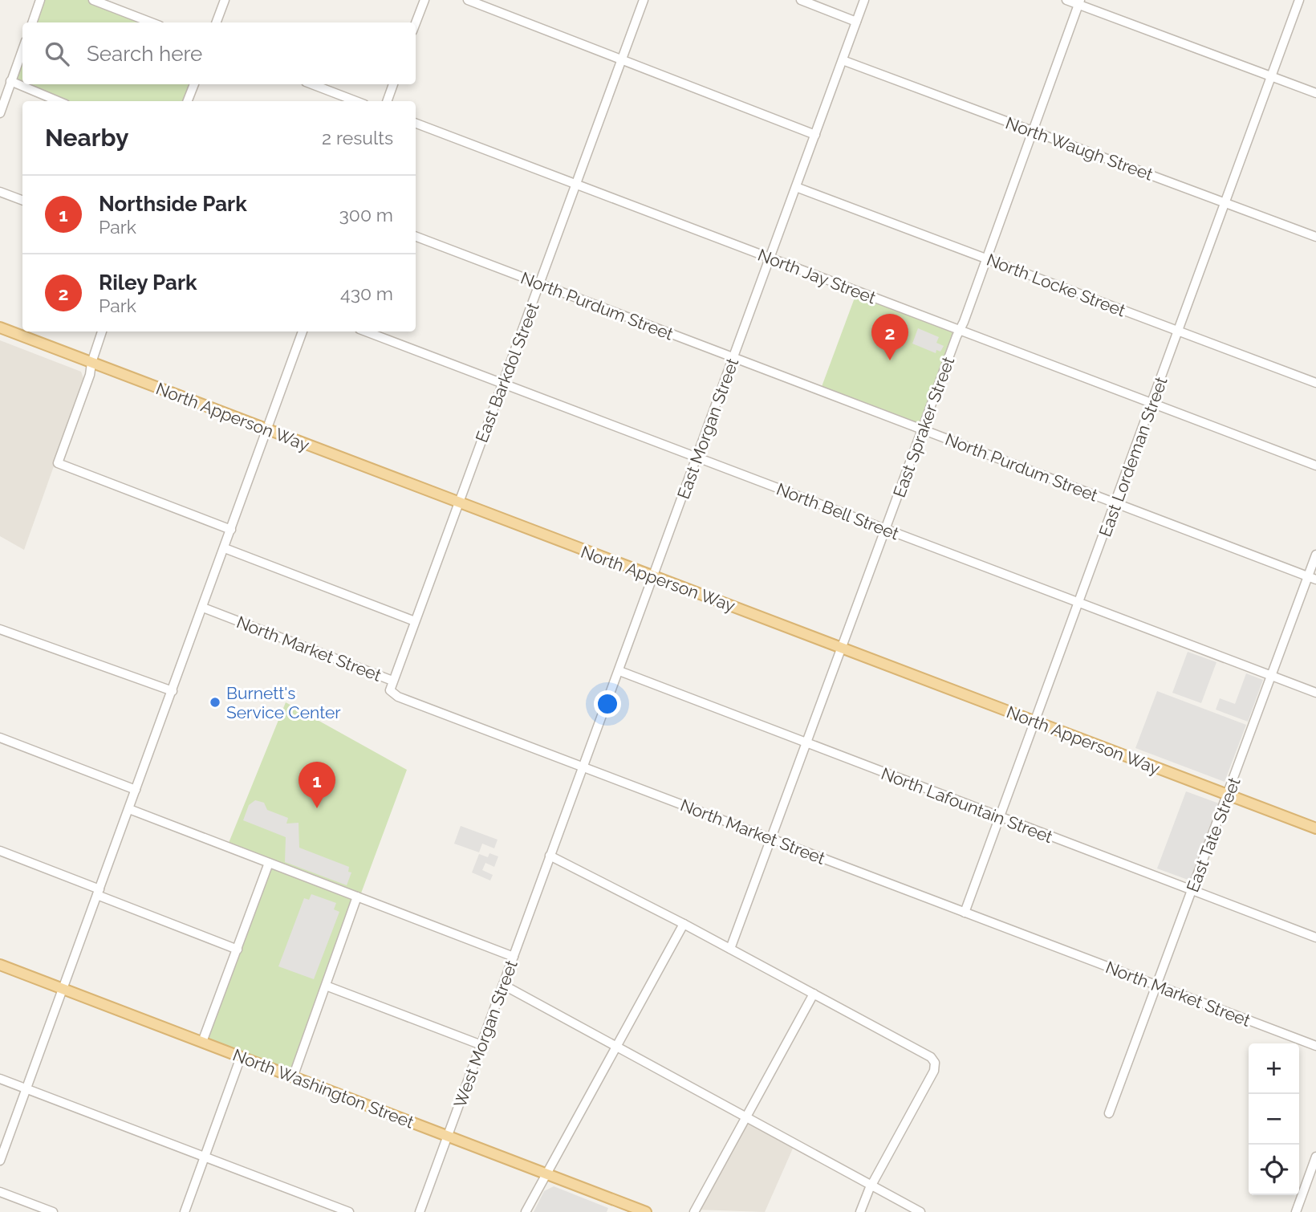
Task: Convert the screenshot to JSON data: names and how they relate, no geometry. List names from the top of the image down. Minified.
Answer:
{"streets":{"main road":["North Apperson Way","North Washington Street"],"street":["North Waugh Street","North Jay Street","North Locke Street","North Purdum Street","East Barkdol Street","East Spraker Street","East Morgan Street","East Lordeman Street","North Bell Street","North Market Street","North Lafountain Street","East Tate Street","West Morgan Street"]},"crossings":[["North Waugh Street","East Spraker Street"],["North Waugh Street","East Morgan Street"],["North Waugh Street","East Lordeman Street"],["North Jay Street","East Barkdol Street"],["North Jay Street","East Spraker Street"],["North Jay Street","East Morgan Street"],["North Jay Street","East Lordeman Street"],["North Locke Street","East Spraker Street"],["North Locke Street","East Morgan Street"],["North Locke Street","East Lordeman Street"],["North Purdum Street","East Barkdol Street"],["North Purdum Street","East Spraker Street"],["North Purdum Street","East Morgan Street"],["North Purdum Street","East Lordeman Street"],["North Purdum Street","East Tate Street"],["East Barkdol Street","North Apperson Way"],["East Barkdol Street","North Bell Street"],["East Barkdol Street","North Market Street"],["North Apperson Way","East Spraker Street"],["North Apperson Way","East Morgan Street"],["North Apperson Way","East Lordeman Street"],["North Apperson Way","East Tate Street"],["East Spraker Street","North Bell Street"],["East Spraker Street","North Market Street"],["East Spraker Street","North Lafountain Street"],["East Morgan Street","North Bell Street"],["East Morgan Street","North Market Street"],["East Morgan Street","North Lafountain Street"],["East Morgan Street","West Morgan Street"],["East Lordeman Street","North Bell Street"],["East Lordeman Street","North Market Street"],["East Lordeman Street","North Lafountain Street"],["North Bell Street","East Tate Street"],["North Market Street","East Tate Street"],["North Lafountain Street","East Tate Street"],["West Morgan Street","North Washington Street"]],"places":["Burnett's Service Center"],"page":{"search":"Search here","heading":["Nearby","2 results"],"list":[{"mark":"1","name":"Northside Park","note":"Park","value":"300 m"},{"mark":"2","name":"Riley Park","note":"Park","value":"430 m"}],"pins":["2","1"],"map_buttons":["+","−"]}}
